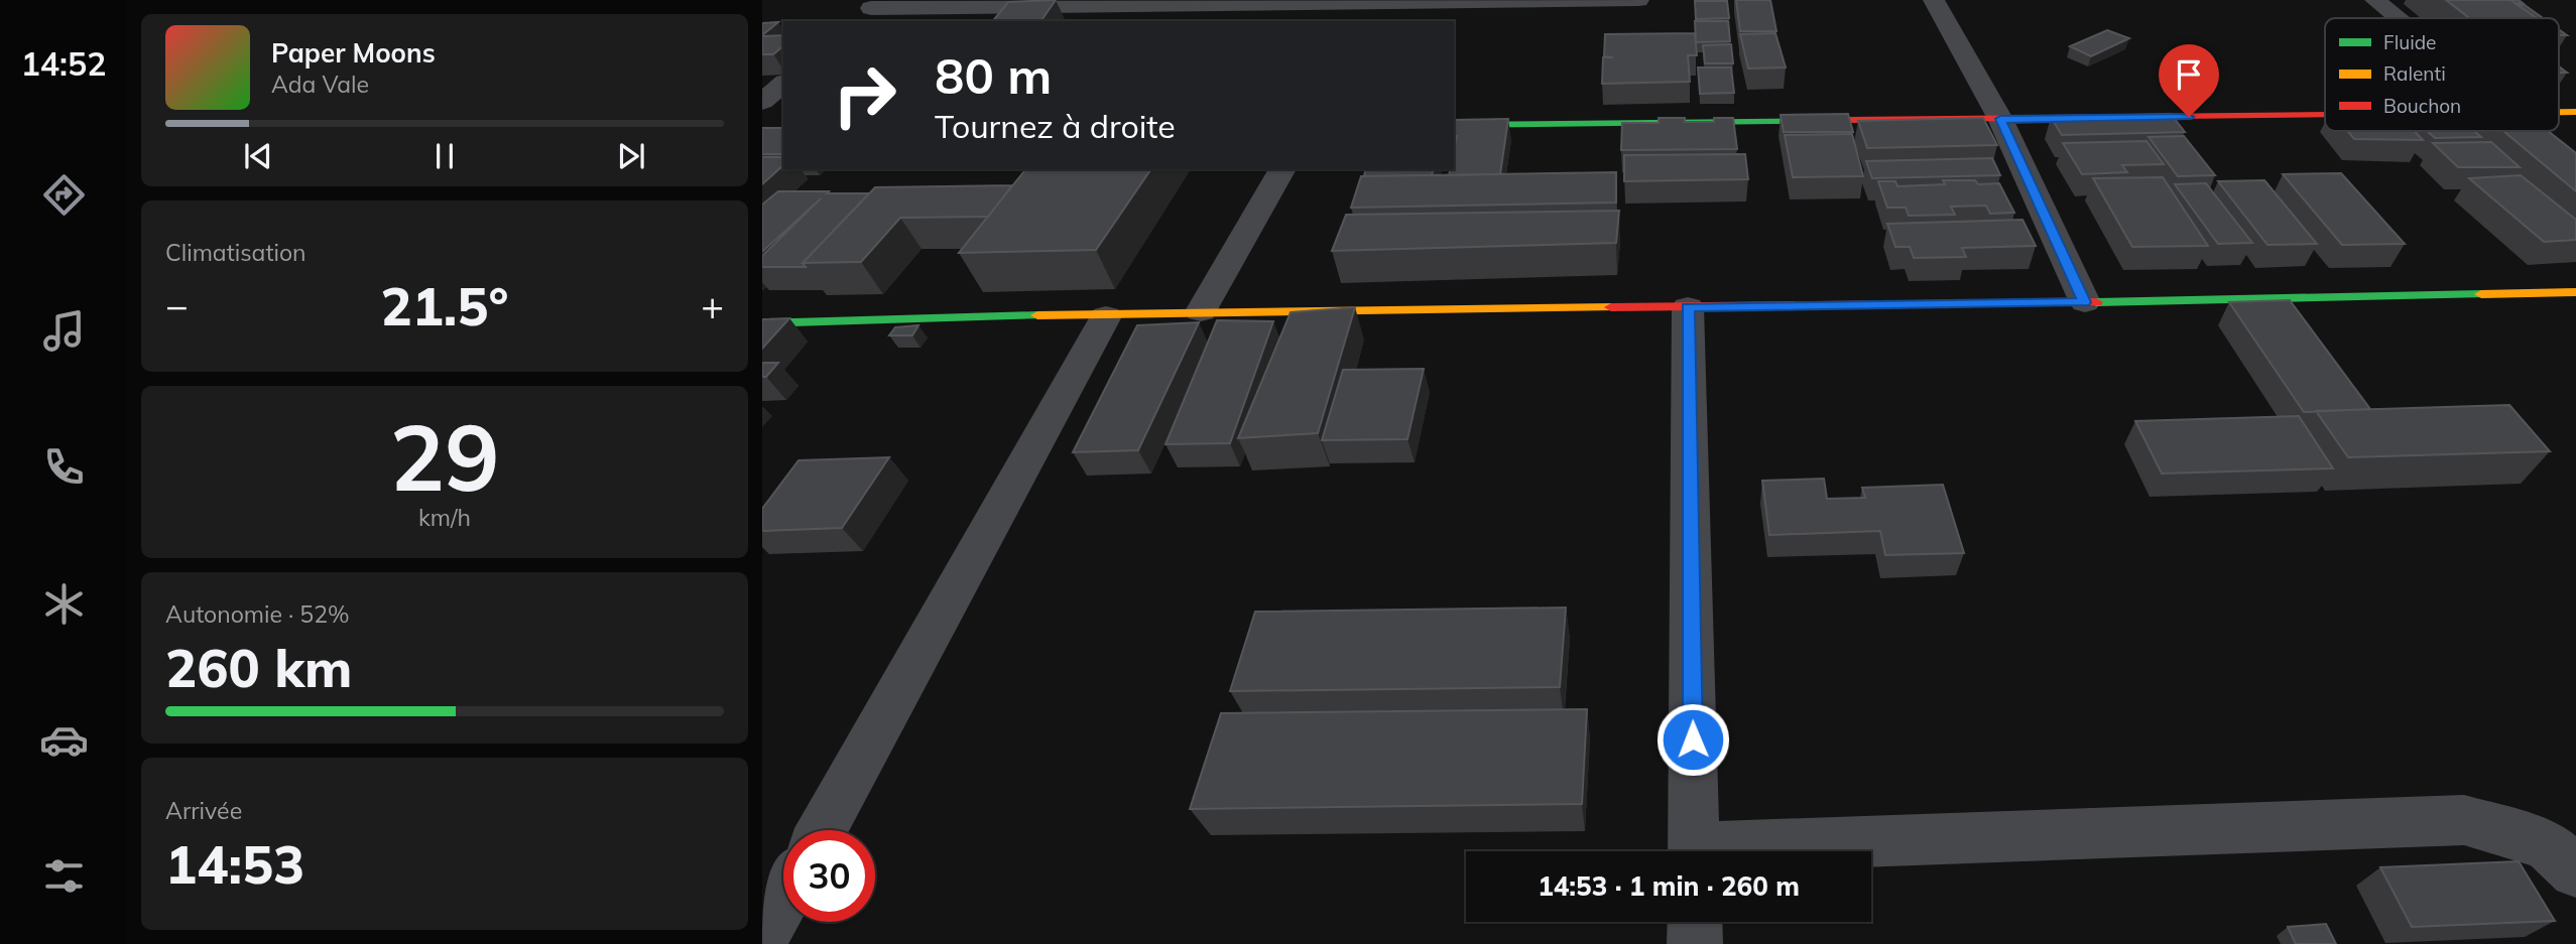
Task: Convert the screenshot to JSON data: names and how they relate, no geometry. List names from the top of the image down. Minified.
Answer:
{"legend":["Fluide","Ralenti","Bouchon"],"page":{"tabs":"14:52","turn":["80 m","Tournez à droite"],"song":["Paper Moons","Ada Vale"],"tile":["Climatisation",["29","km/h"],["Autonomie · 52%","260 km"],["Arrivée","14:53"]],"heat":["−","21.5°","+"],"limit":"30","trip":"14:53 · 1 min · 260 m"}}
